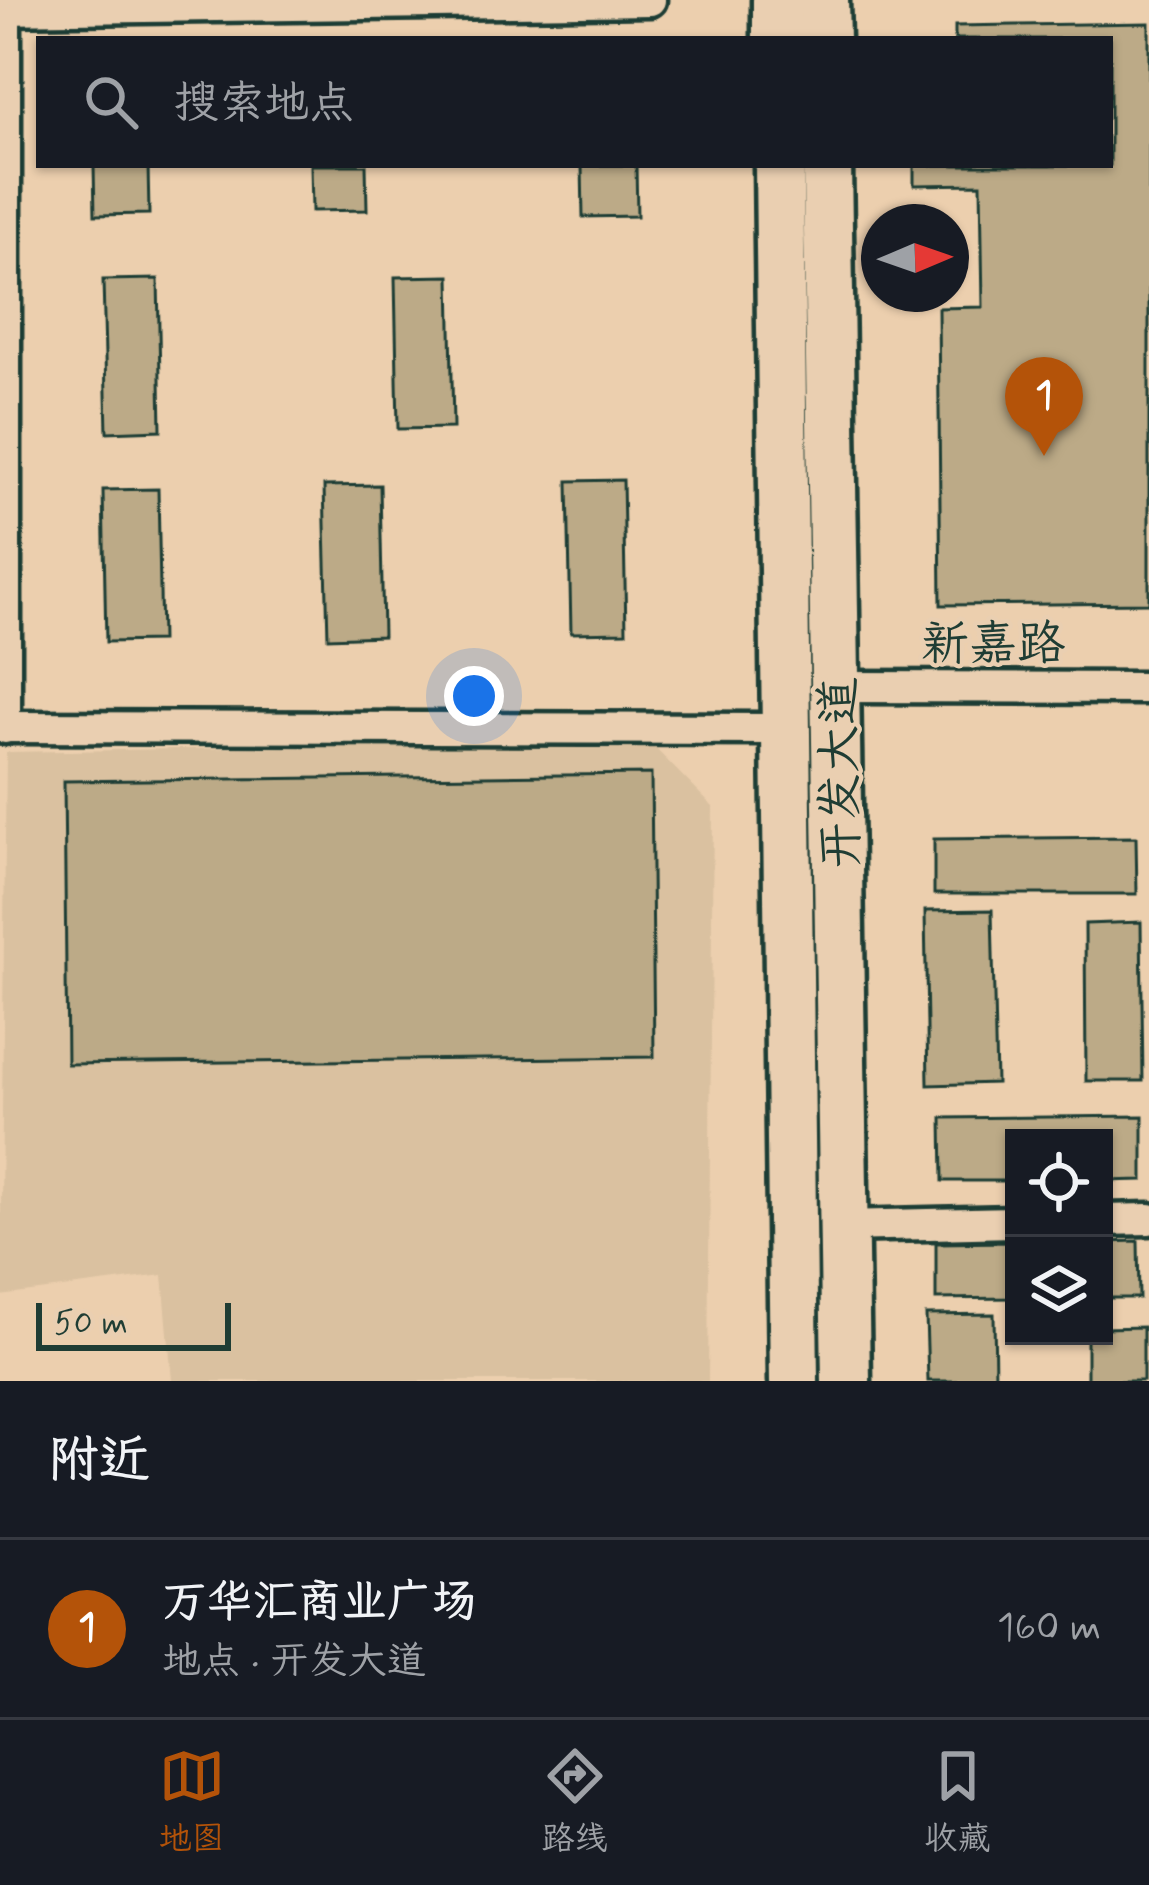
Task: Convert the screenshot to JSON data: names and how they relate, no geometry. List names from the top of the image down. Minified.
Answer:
{"streets":{"main road":["开发大道"],"street":["新嘉路"]},"crossings":[["新嘉路","开发大道"]],"scale_bar":"50 m","north":"right","page":{"search":"搜索地点","pins":"1","scale":"50 m","heading":"附近","list":[{"mark":"1","name":"万华汇商业广场","note":"地点 · 开发大道","value":"160 m"}],"nav":["地图","路线","收藏"]}}
